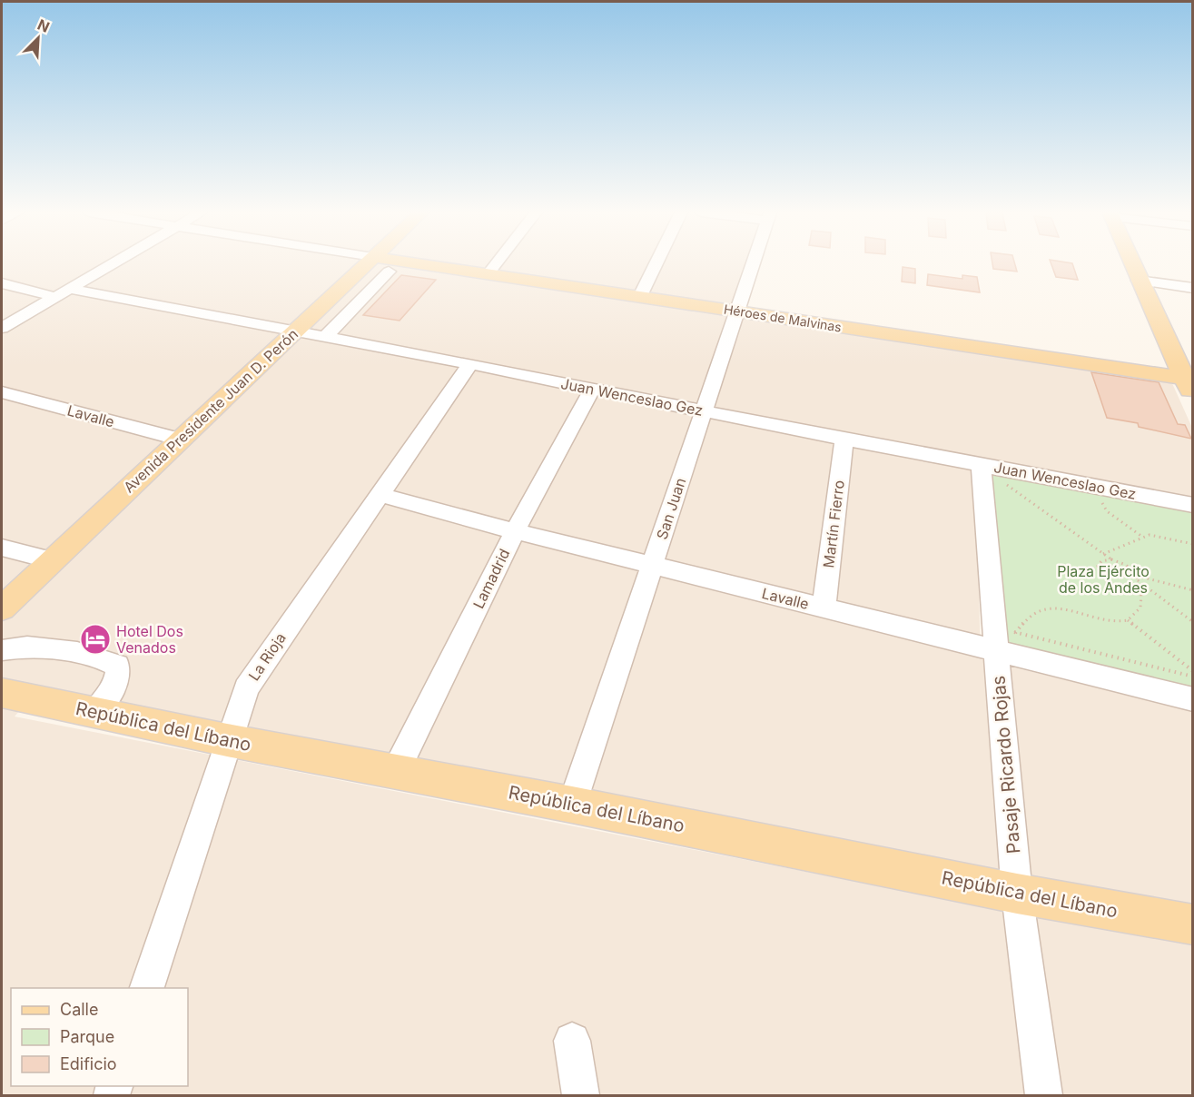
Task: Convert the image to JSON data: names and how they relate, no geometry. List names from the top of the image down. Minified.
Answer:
{"streets":{"main road":["Héroes de Malvinas","Avenida Presidente Juan D. Perón","República del Líbano"],"street":["Juan Wenceslao Gez","Lavalle","San Juan","Martín Fierro","Lamadrid","La Rioja","Pasaje Ricardo Rojas"]},"crossings":[["Héroes de Malvinas","Avenida Presidente Juan D. Perón"],["Héroes de Malvinas","San Juan"],["Juan Wenceslao Gez","Avenida Presidente Juan D. Perón"],["Juan Wenceslao Gez","San Juan"],["Juan Wenceslao Gez","Martín Fierro"],["Juan Wenceslao Gez","Lamadrid"],["Juan Wenceslao Gez","La Rioja"],["Juan Wenceslao Gez","Pasaje Ricardo Rojas"],["Avenida Presidente Juan D. Perón","Lavalle"],["Lavalle","San Juan"],["Lavalle","Martín Fierro"],["Lavalle","Lamadrid"],["Lavalle","La Rioja"],["Lavalle","Pasaje Ricardo Rojas"],["San Juan","República del Líbano"],["Lamadrid","República del Líbano"],["La Rioja","República del Líbano"],["República del Líbano","Pasaje Ricardo Rojas"]],"parks":["Plaza Ejército de los Andes"],"places":{"hotel":["Hotel Dos Venados"]},"legend":["Calle","Parque","Edificio"],"north":"top right"}
